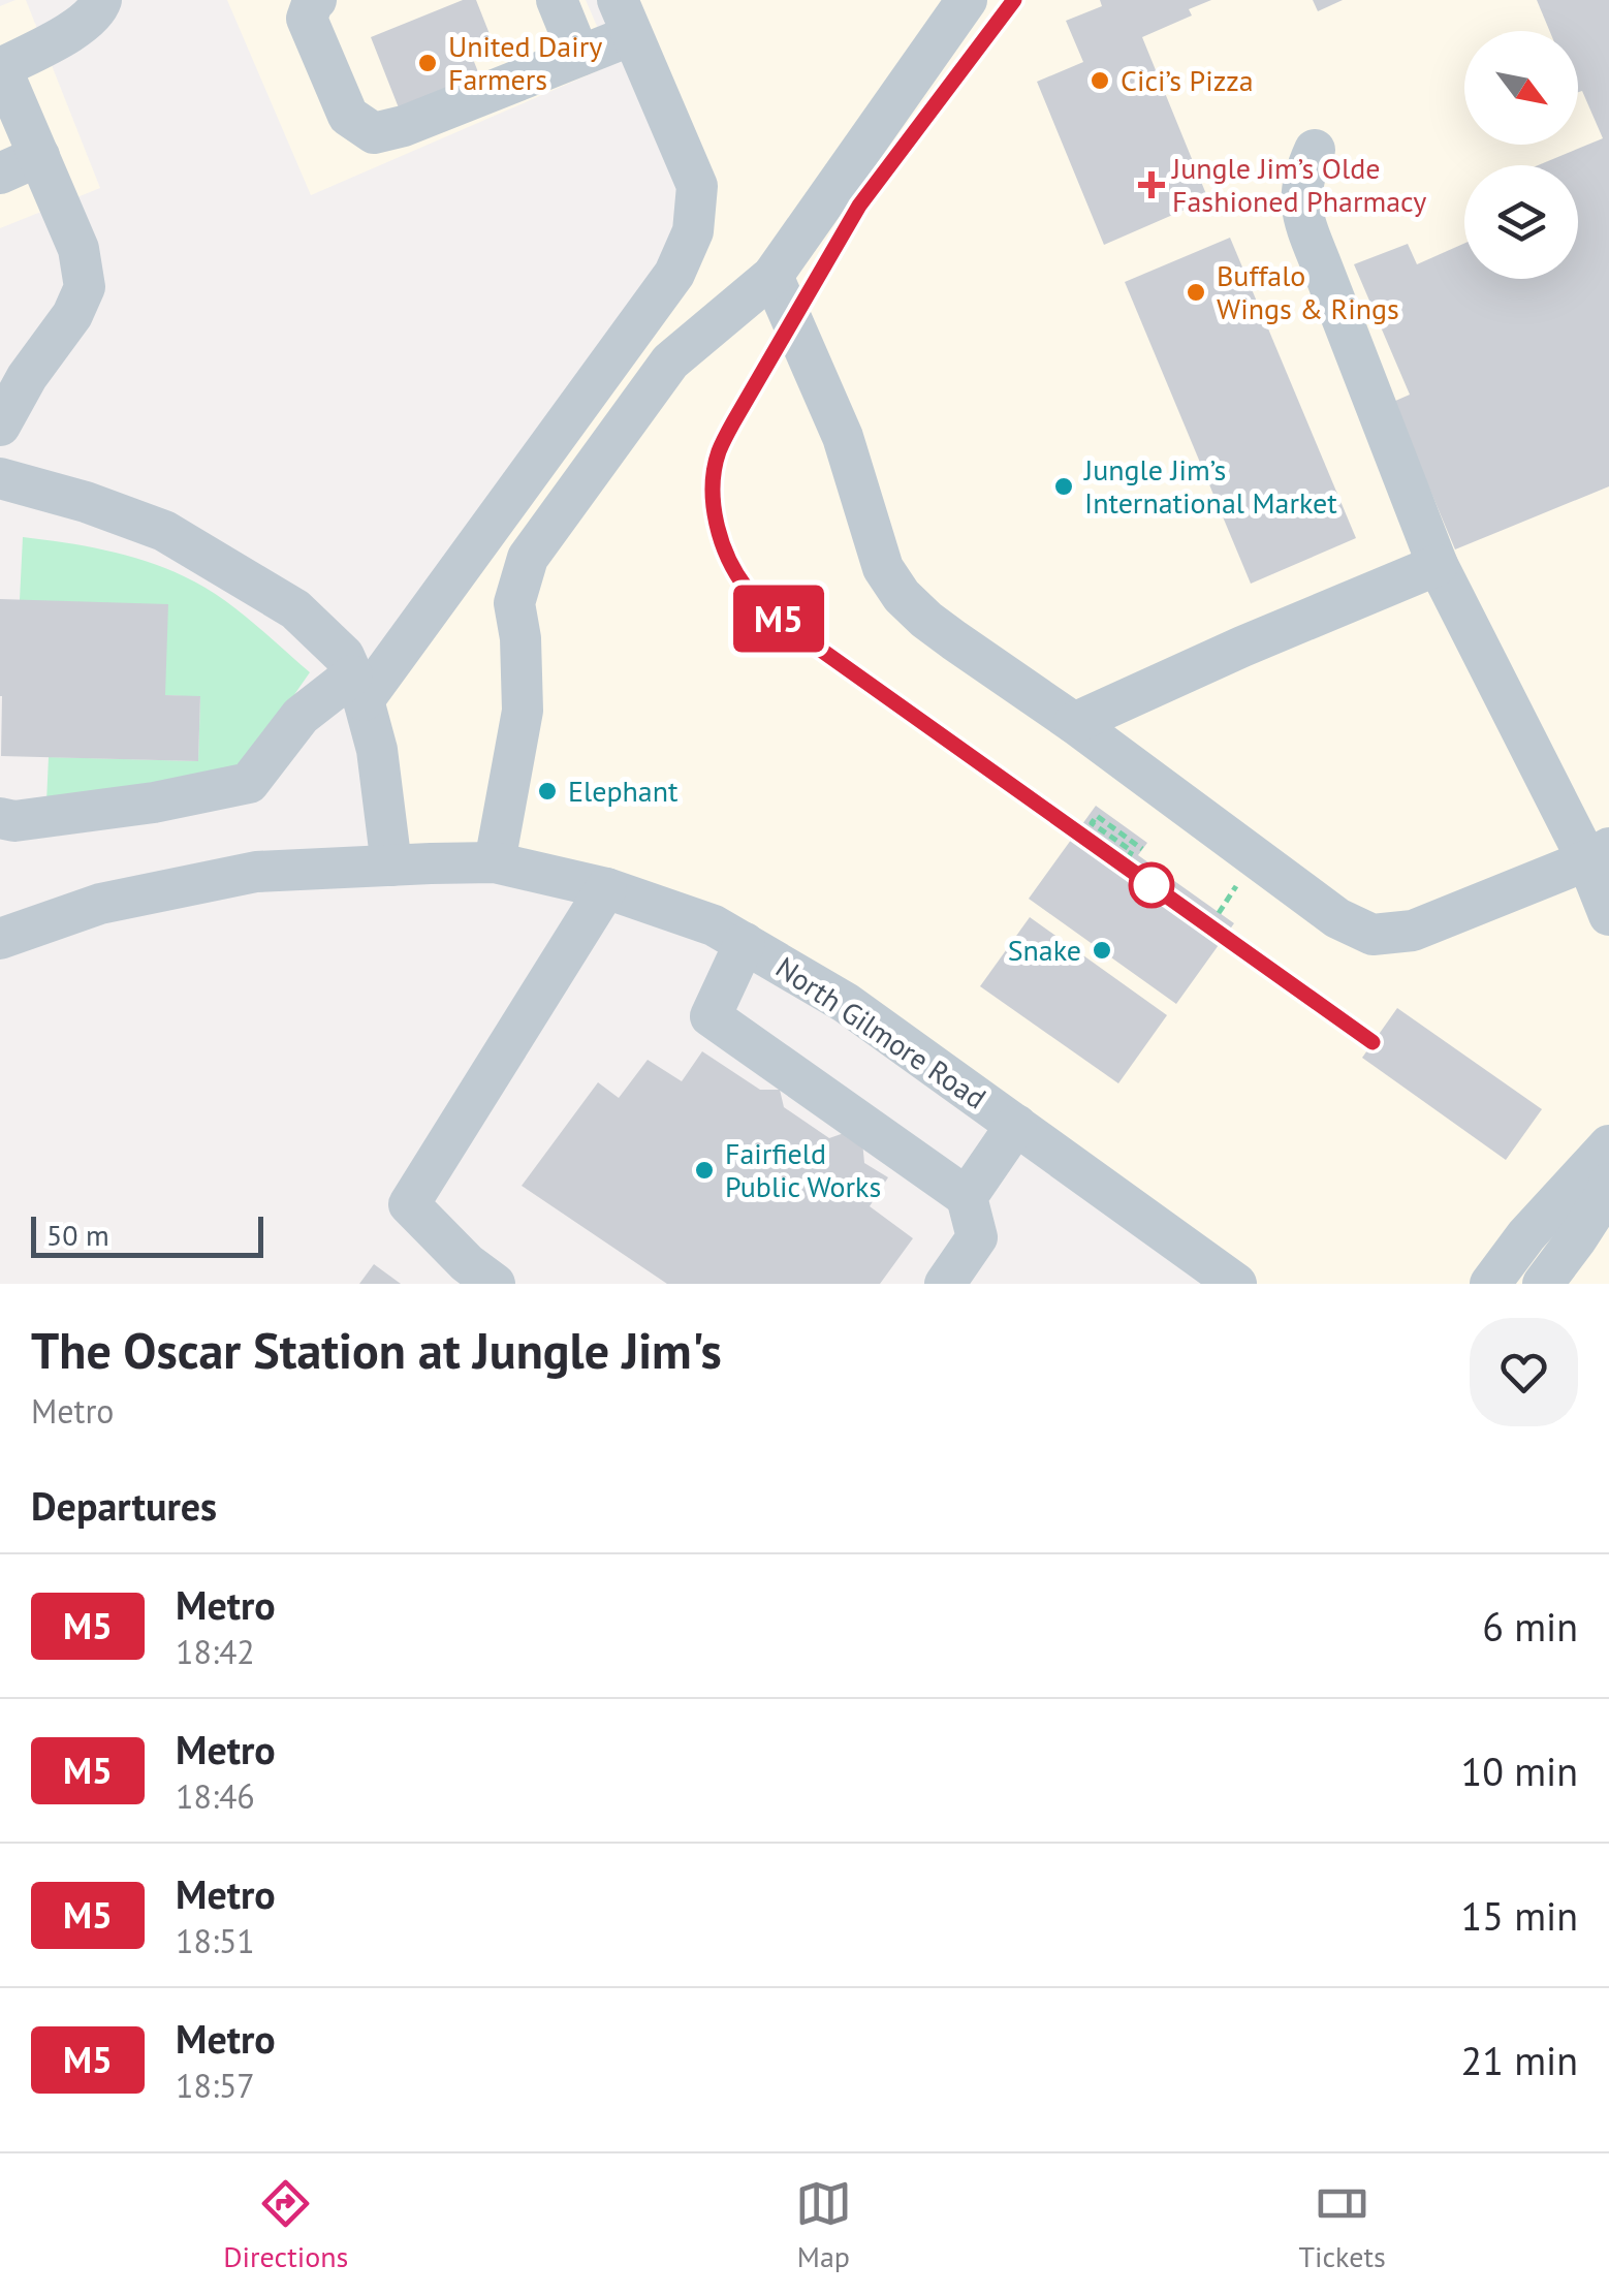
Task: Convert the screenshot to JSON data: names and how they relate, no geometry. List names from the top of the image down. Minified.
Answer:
{"streets":{"street":["North Gilmore Road"]},"places":{"other":["United Dairy Farmers","Cici’s Pizza","Buffalo Wings & Rings","Jungle Jim’s International Market","Elephant","Snake","Fairfield Public Works"],"health":["Jungle Jim’s Olde Fashioned Pharmacy"]},"lines":["metro line M5"],"scale_bar":"50 m","north":"bottom right","page":{"on_map":"M5","scale":"50 m","heading":[["The Oscar Station at Jungle Jim's","Metro"],"Departures"],"list":[{"mark":"M5","name":"Metro","note":"18:42","value":"6 min"},{"mark":"M5","name":"Metro","note":"18:46","value":"10 min"},{"mark":"M5","name":"Metro","note":"18:51","value":"15 min"},{"mark":"M5","name":"Metro","note":"18:57","value":"21 min"}],"tabs":["Directions","Map","Tickets"]}}
